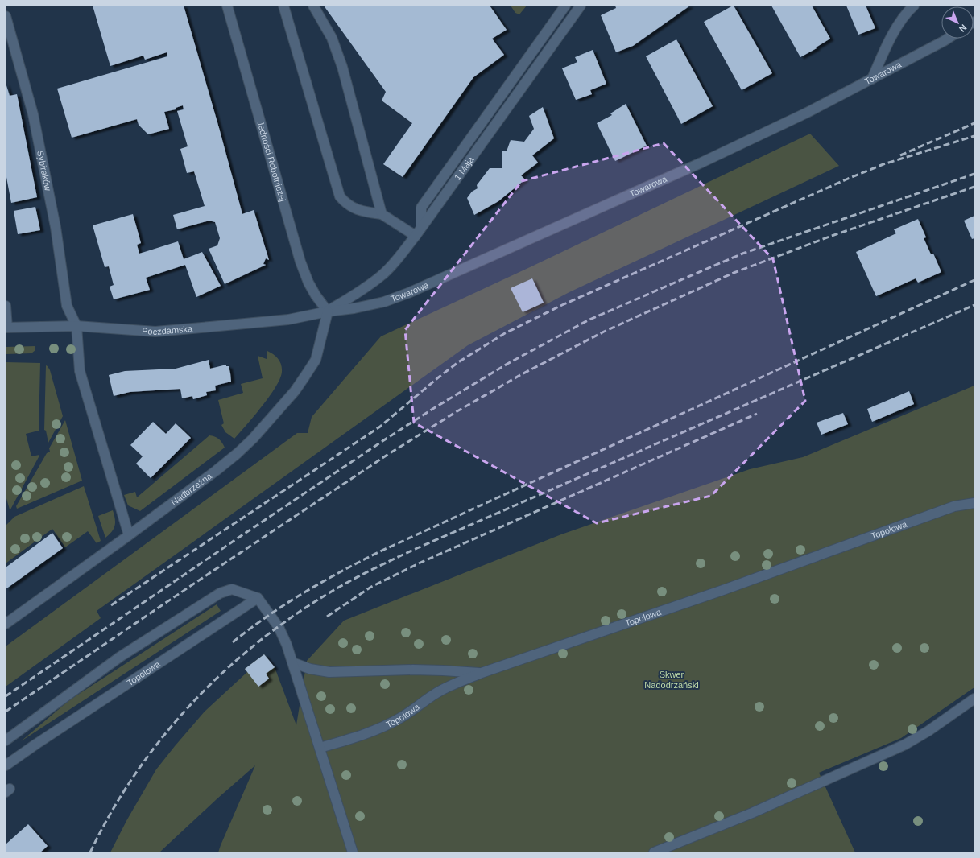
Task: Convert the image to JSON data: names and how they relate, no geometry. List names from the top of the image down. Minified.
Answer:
{"streets":{"street":["Towarowa","Jedności Robotniczej","1 Maja","Sybiraków","Poczdamska","Nadbrzeżna","Topolowa"]},"crossings":[["Towarowa","Jedności Robotniczej"],["Towarowa","1 Maja"],["Towarowa","Poczdamska"],["Towarowa","Nadbrzeżna"],["Jedności Robotniczej","1 Maja"],["Jedności Robotniczej","Poczdamska"],["Jedności Robotniczej","Nadbrzeżna"],["1 Maja","Poczdamska"],["1 Maja","Nadbrzeżna"],["Sybiraków","Poczdamska"],["Poczdamska","Nadbrzeżna"]],"parks":["Skwer Nadodrzański"],"north":"bottom right"}
